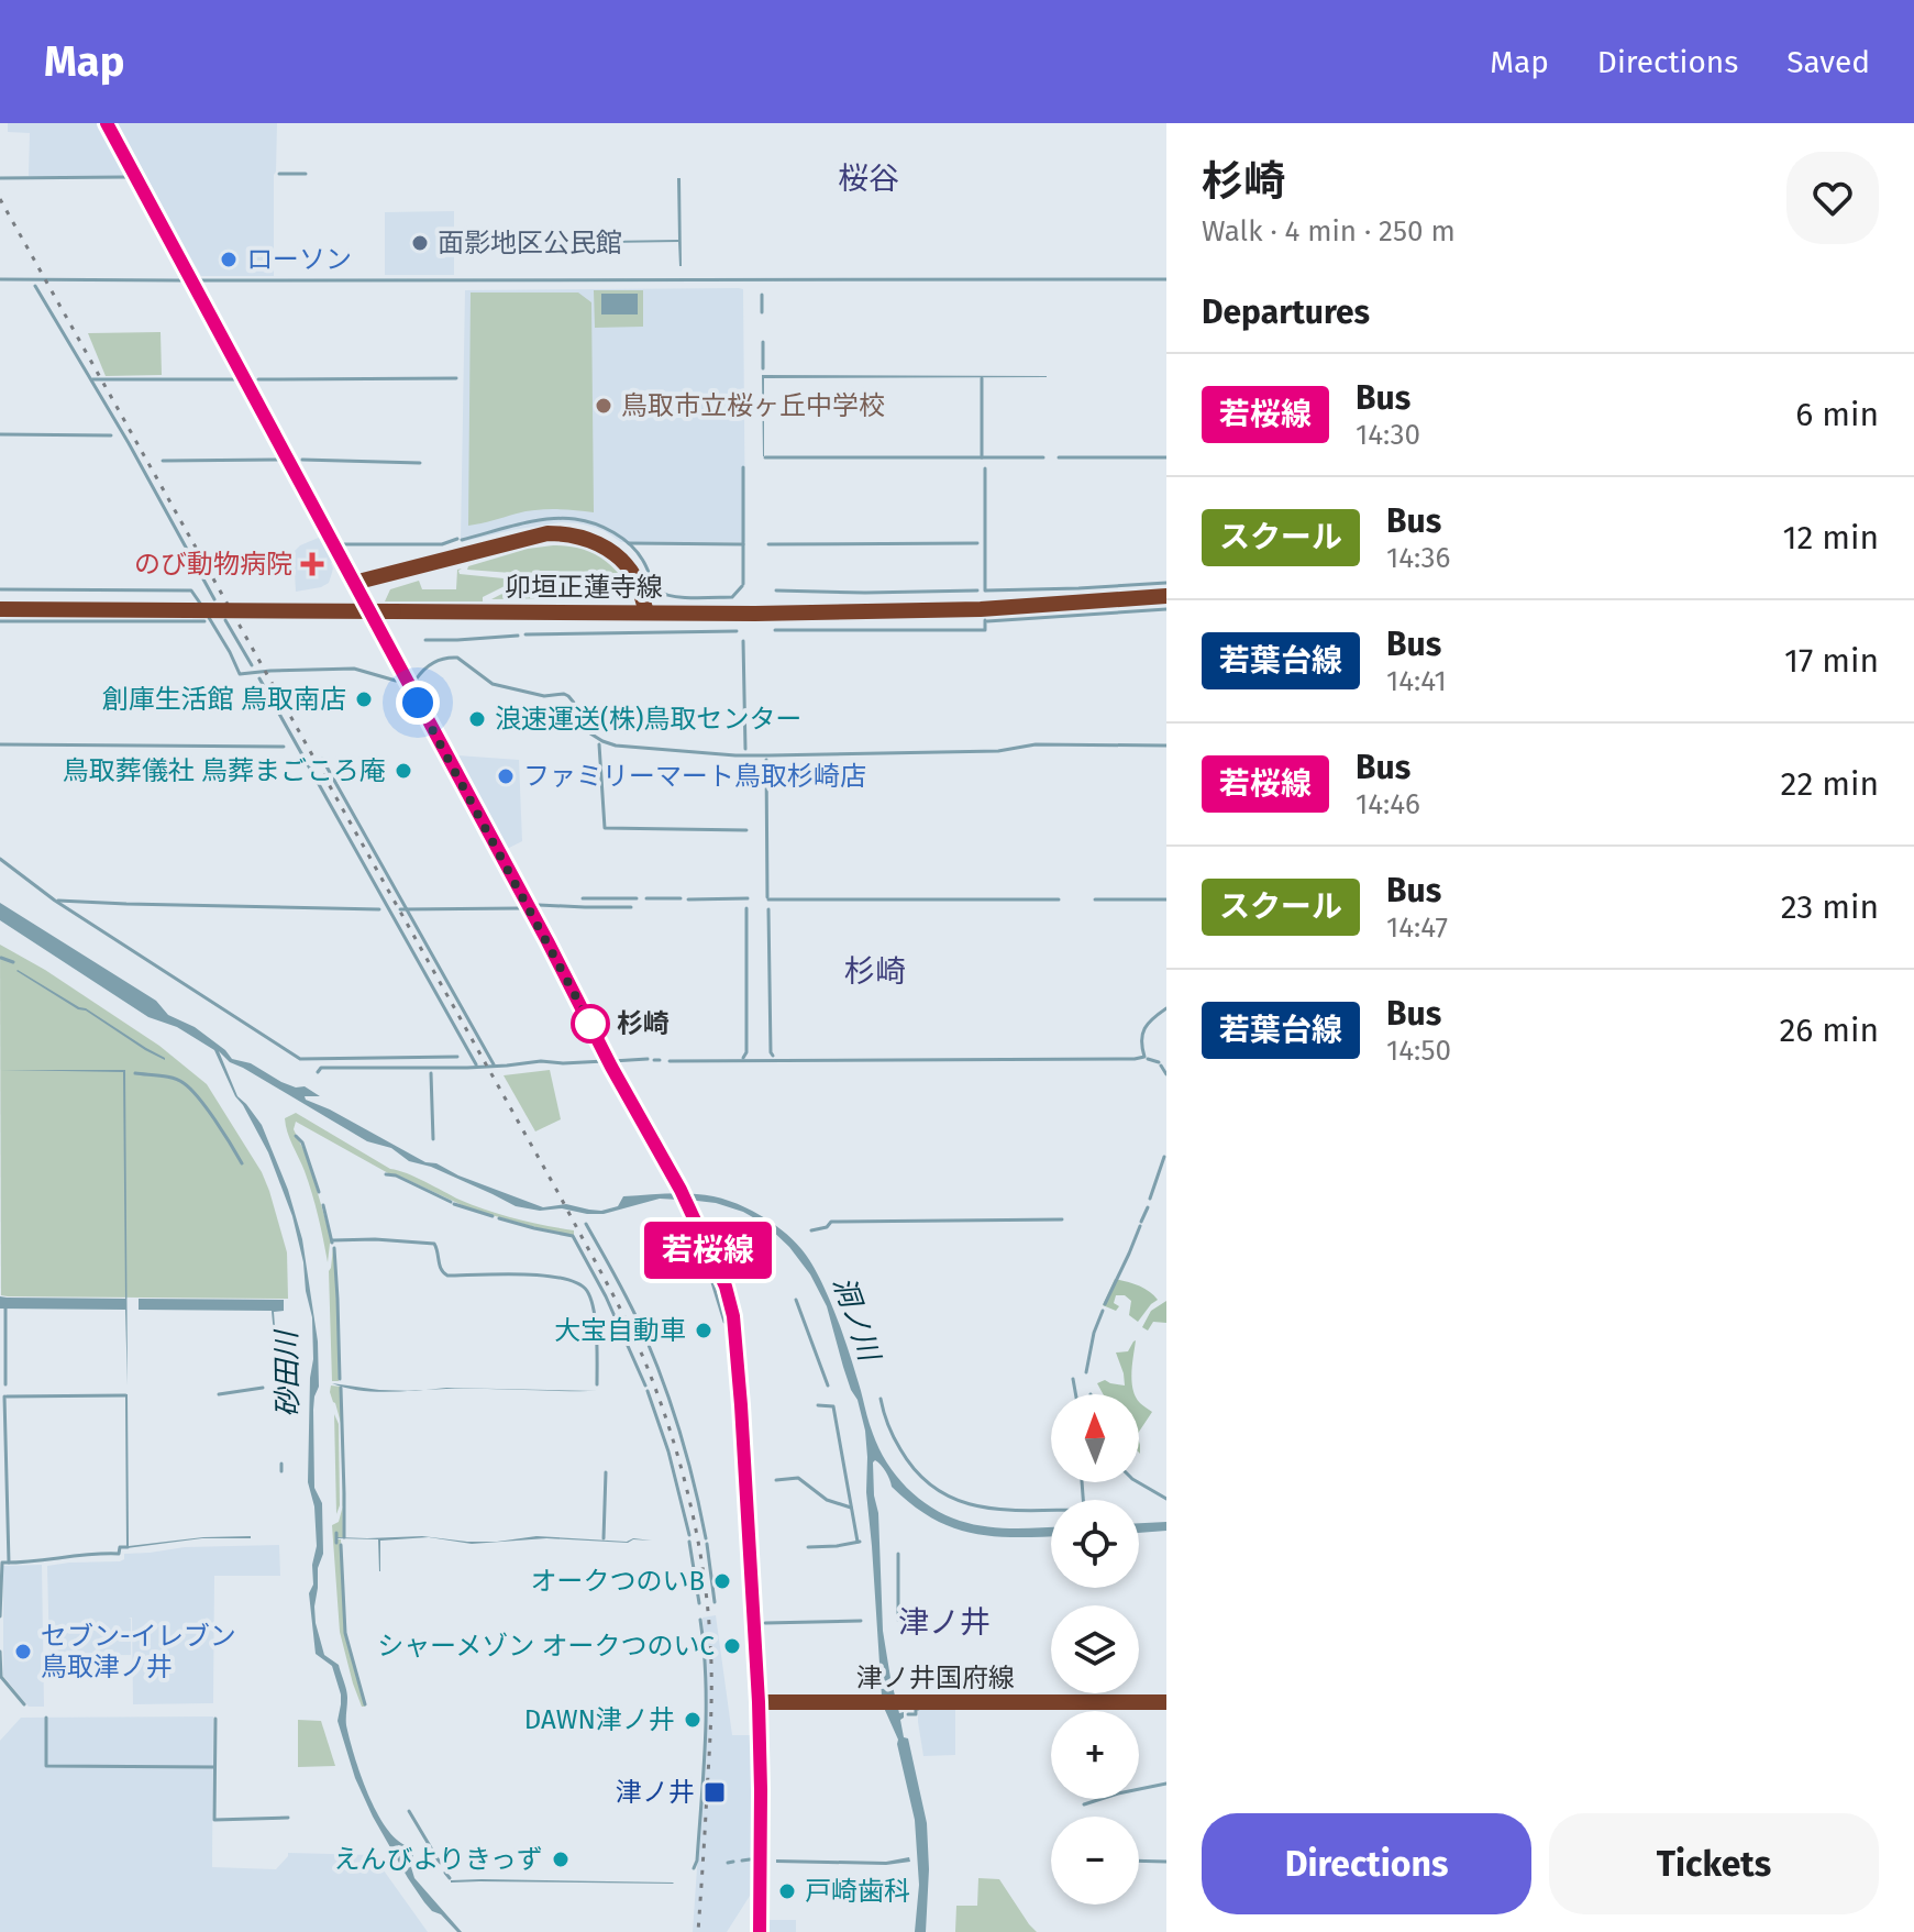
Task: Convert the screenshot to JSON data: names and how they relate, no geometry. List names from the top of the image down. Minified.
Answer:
{"streets":{"main road":["卯垣正蓮寺線","津ノ井国府線"]},"districts":["桜谷","杉崎","津ノ井"],"water":["洞ノ川","砂田川"],"places":{"other":["面影地区公民館","ローソン","鳥取市立桜ヶ丘中学校","創庫生活館 鳥取南店","浪速運送(株)鳥取センター","鳥取葬儀社 鳥葬まごころ庵","ファミリーマート鳥取杉崎店","杉崎","大宝自動車","オークつのいB","シャーメゾン オークつのいC","セブン-イレブン 鳥取津ノ井","DAWN津ノ井","えんびよりきっず","戸崎歯科"],"health":["のび動物病院"],"transit":["津ノ井"]},"lines":["bus line 若桜線"],"north":"top","page":{"header":"Map","nav":["Map","Directions","Saved"],"on_map":"若桜線","heading":[["杉崎","Walk · 4 min · 250 m"],"Departures"],"list":[{"mark":"若桜線","name":"Bus","note":"14:30","value":"6 min"},{"mark":"スクール","name":"Bus","note":"14:36","value":"12 min"},{"mark":"若葉台線","name":"Bus","note":"14:41","value":"17 min"},{"mark":"若桜線","name":"Bus","note":"14:46","value":"22 min"},{"mark":"スクール","name":"Bus","note":"14:47","value":"23 min"},{"mark":"若葉台線","name":"Bus","note":"14:50","value":"26 min"}],"map_buttons":["+","−"],"buttons":["Directions","Tickets"]}}
